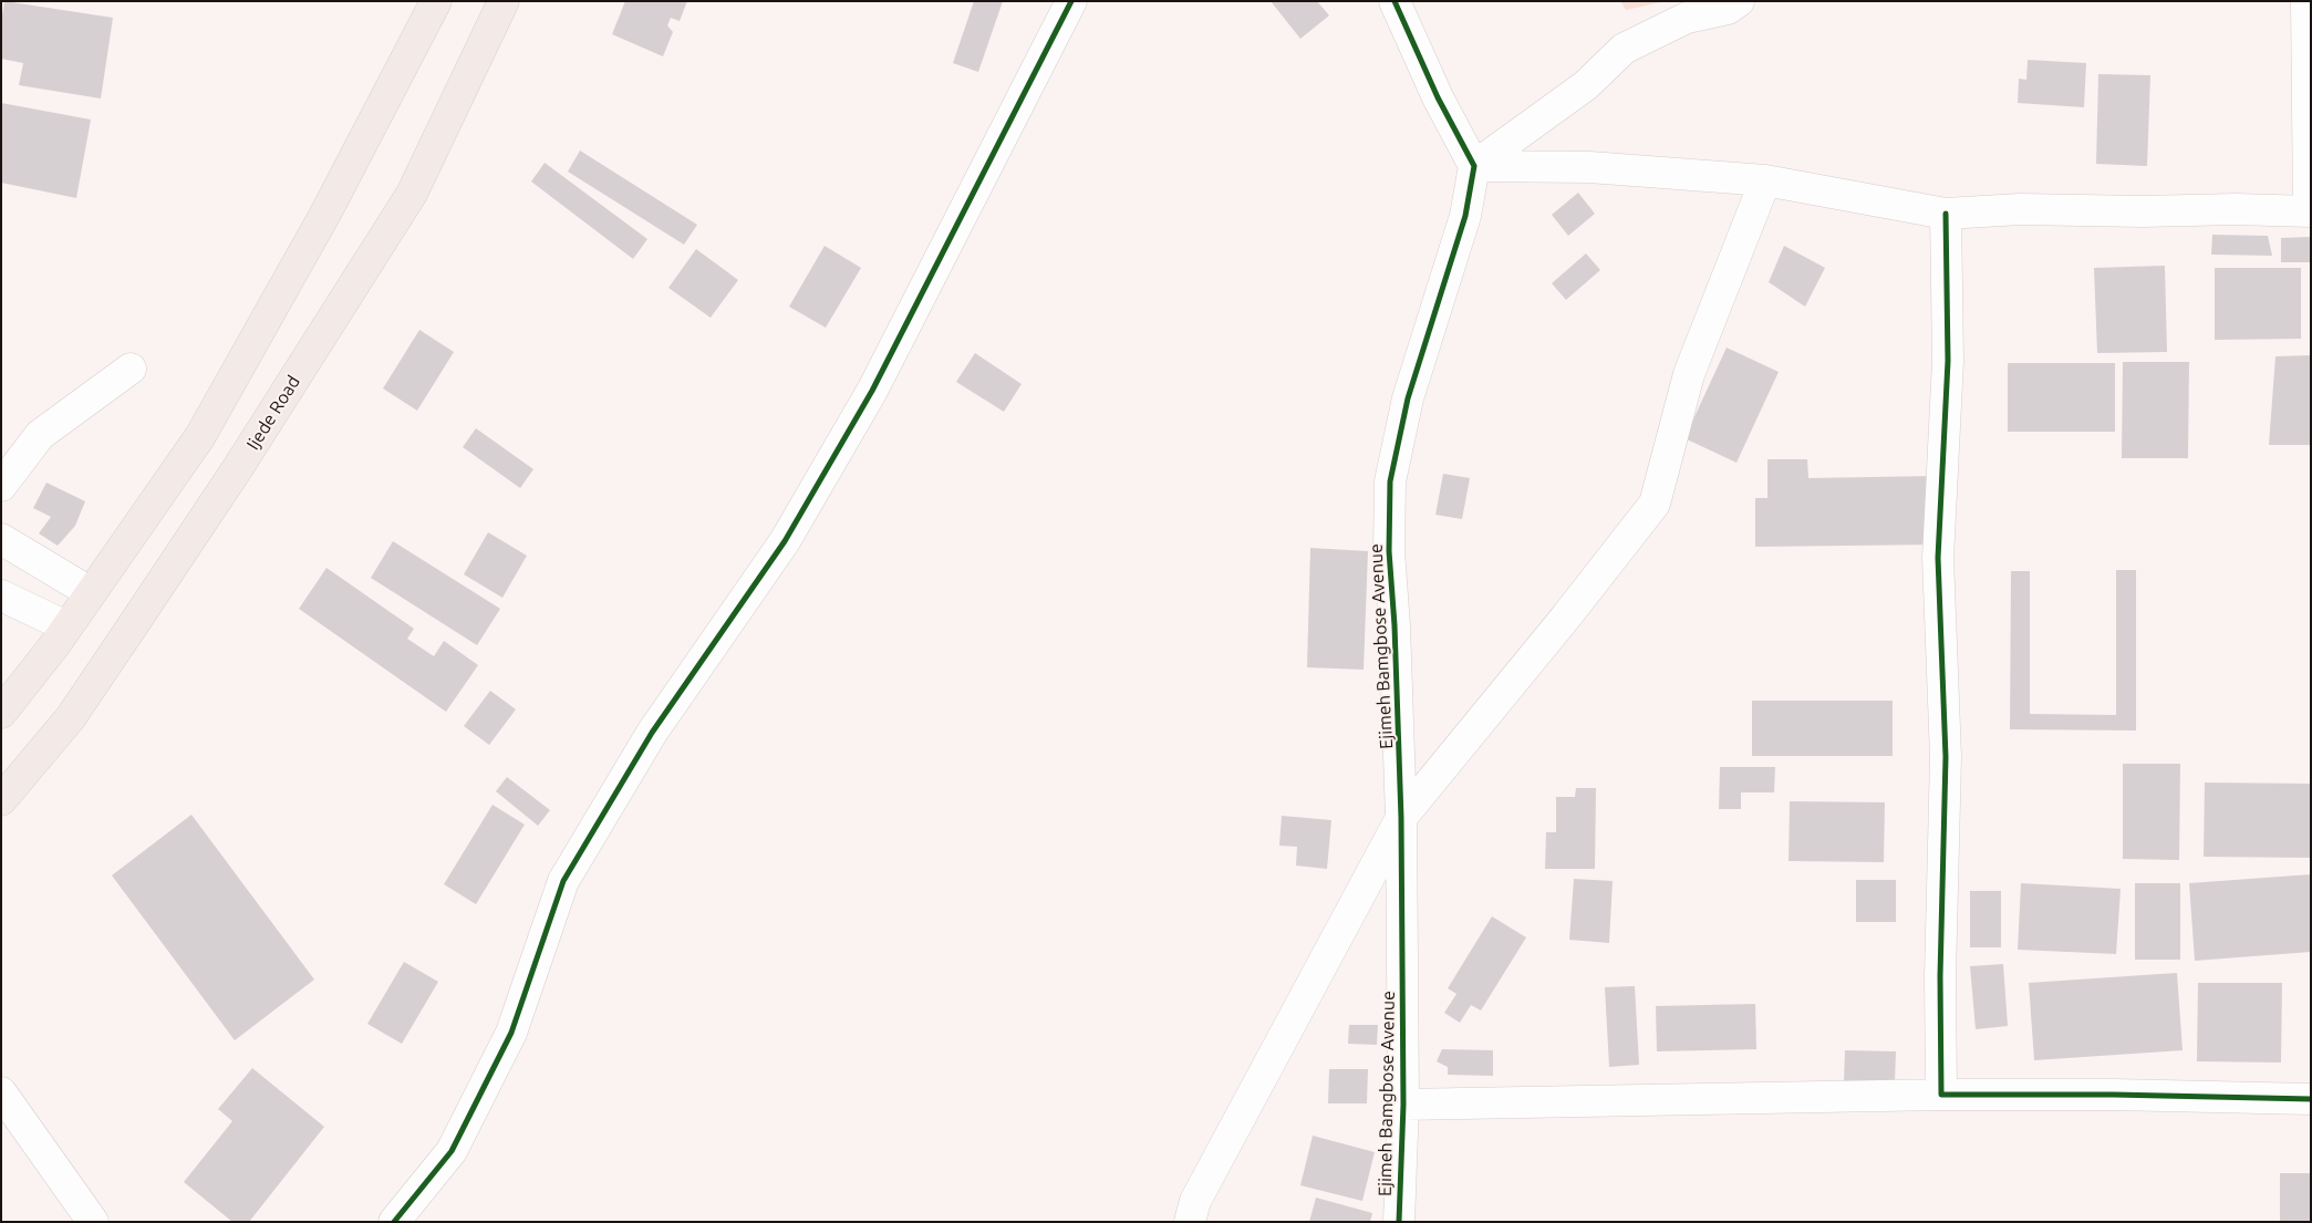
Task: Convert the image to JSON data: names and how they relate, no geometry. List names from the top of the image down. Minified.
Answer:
{"streets":{"main road":["Ijede Road"],"street":["Ejimeh Bamgbose Avenue"]}}
